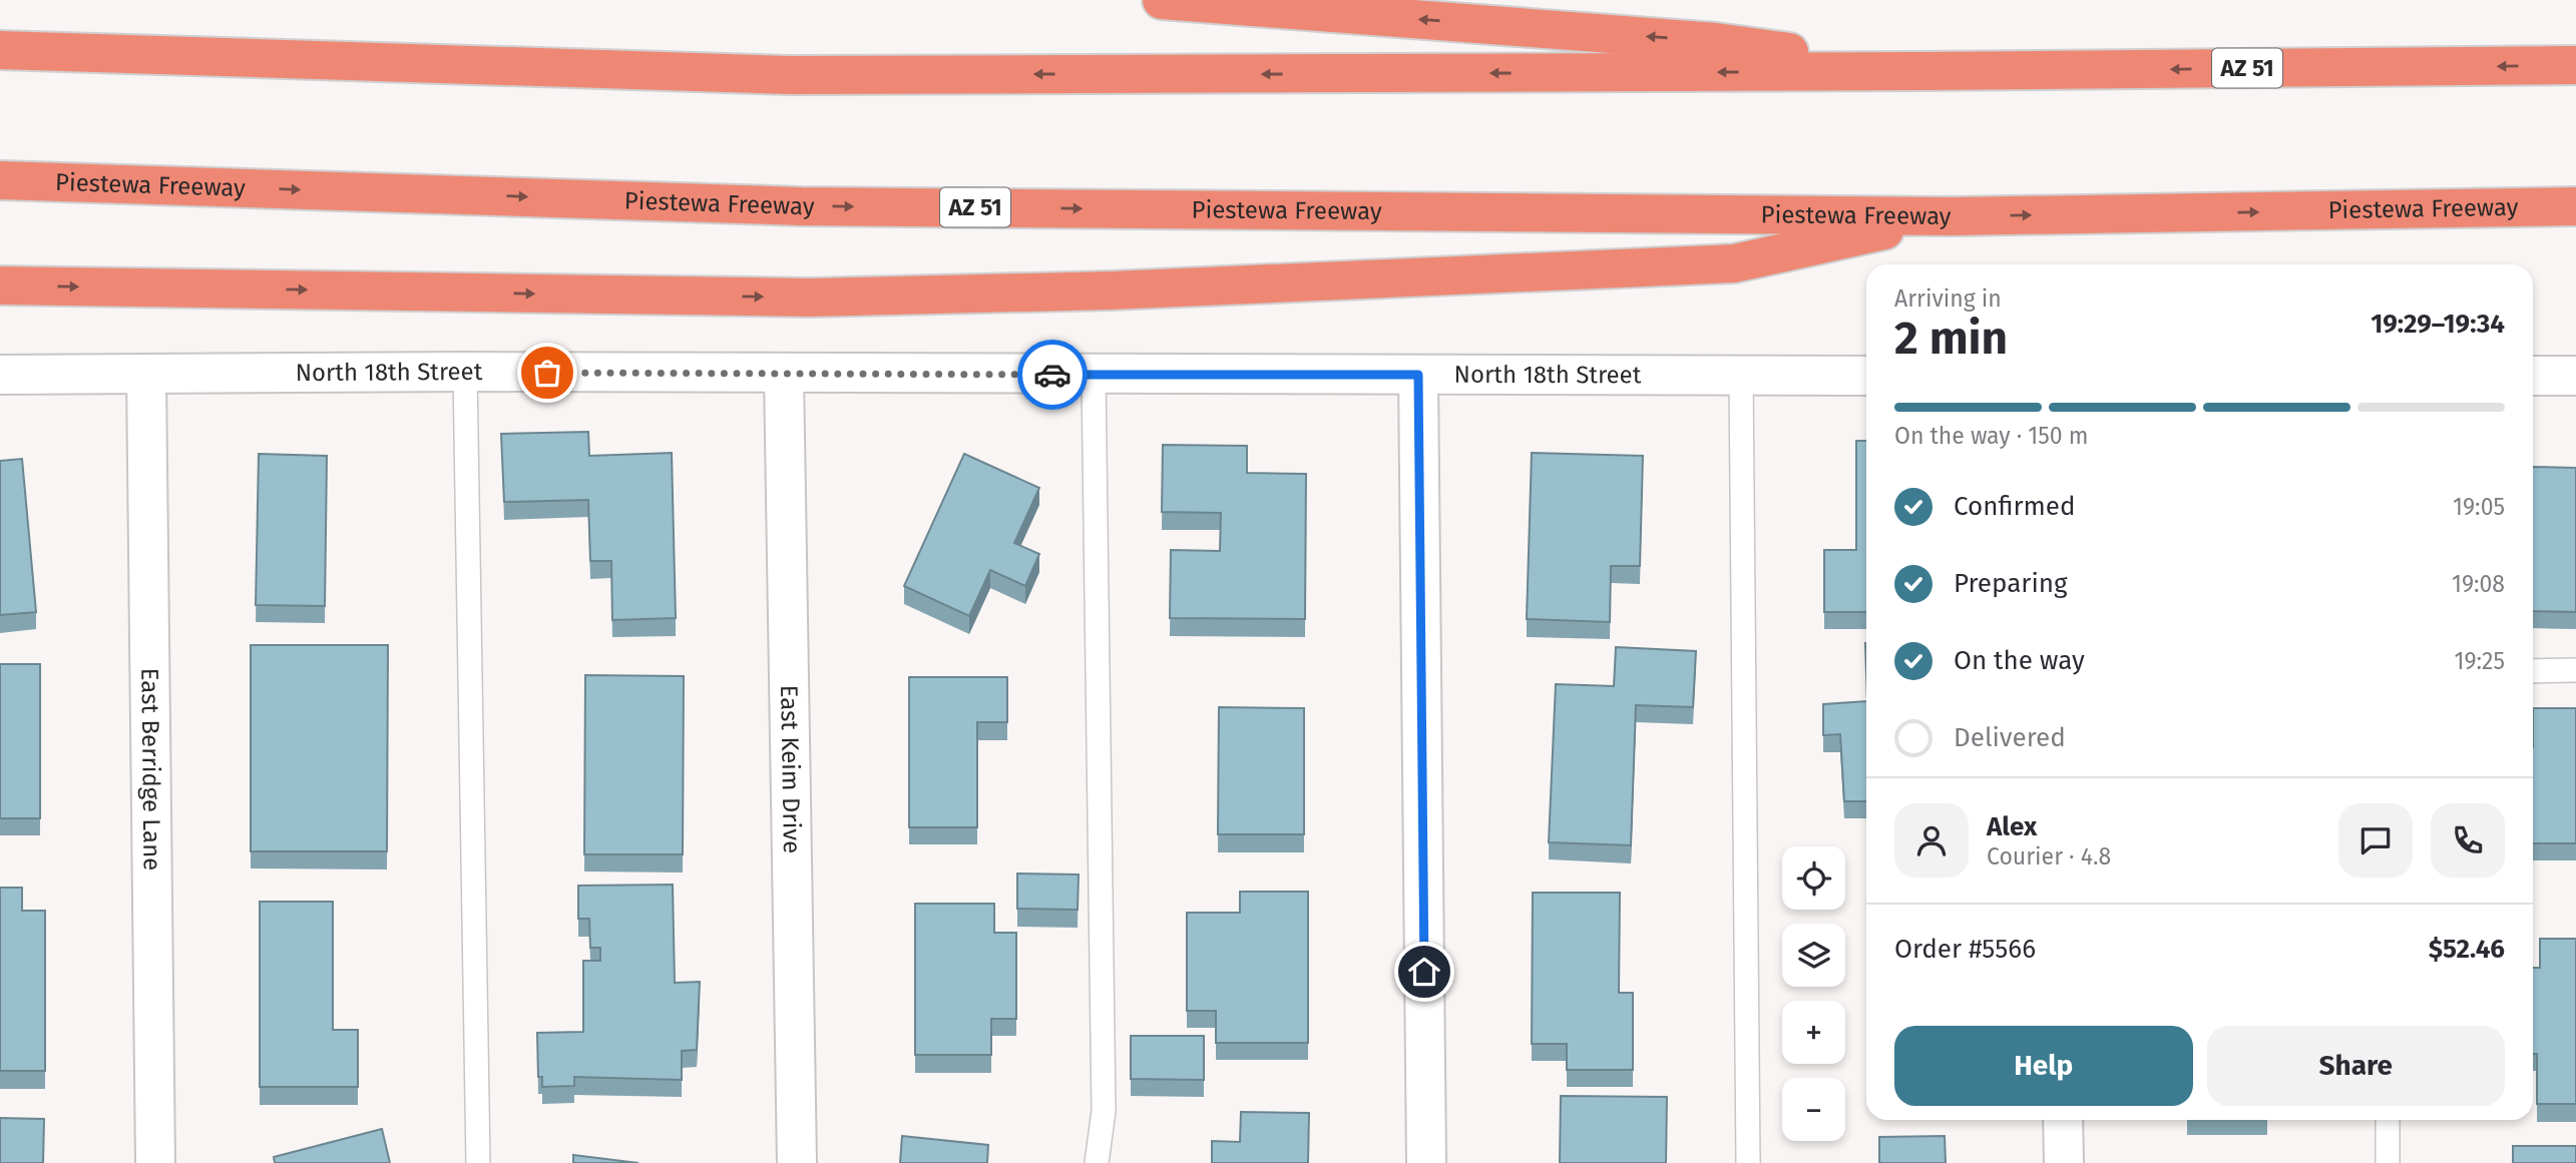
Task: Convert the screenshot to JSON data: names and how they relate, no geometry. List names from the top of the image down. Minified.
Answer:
{"streets":{"highway":["AZ 51","Piestewa Freeway"],"street":["North 18th Street","East Keim Drive","East Berridge Lane"]},"crossings":[["North 18th Street","East Keim Drive"],["North 18th Street","East Berridge Lane"]],"page":{"heading":["2 min","Arriving in","19:29–19:34"],"panel":["Alex","Courier · 4.8","Order #5566","$52.46"],"bar":"On the way · 150 m","list":[["Confirmed","19:05"],["Preparing","19:08"],["On the way","19:25"],"Delivered"],"map_buttons":["+","−"],"buttons":["Help","Share"]}}
